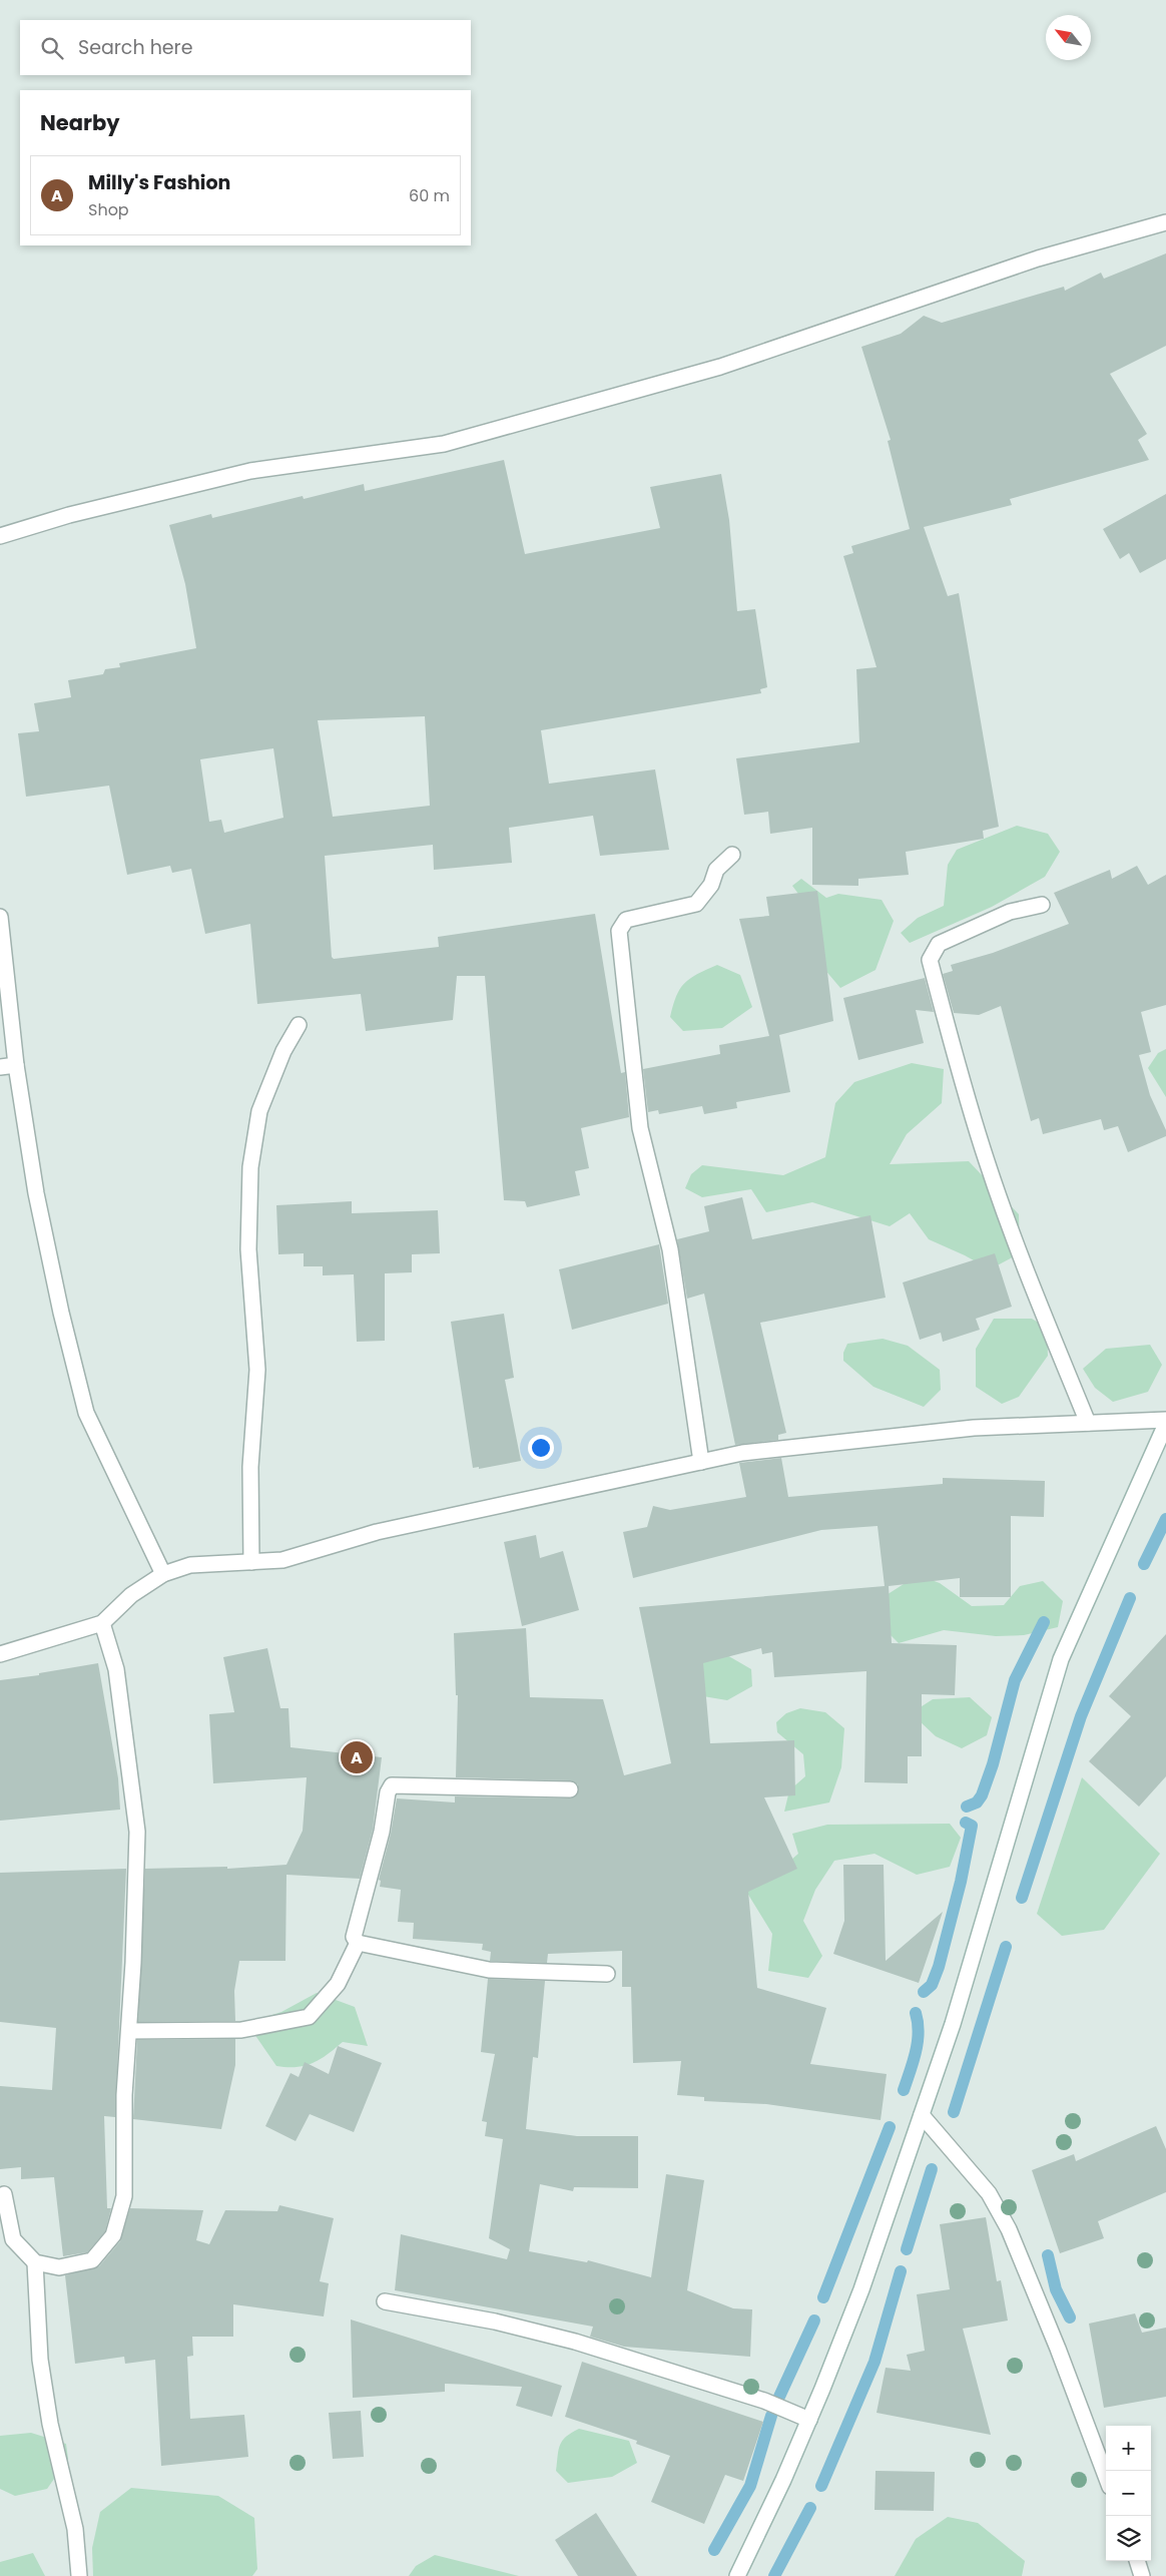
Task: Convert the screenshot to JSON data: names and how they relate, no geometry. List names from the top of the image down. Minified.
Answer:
{"north":"top left","page":{"search":"Search here","heading":"Nearby","list":[{"mark":"A","name":"Milly's Fashion","note":"Shop","value":"60 m"}],"pins":"A","map_buttons":["+","−"]}}
